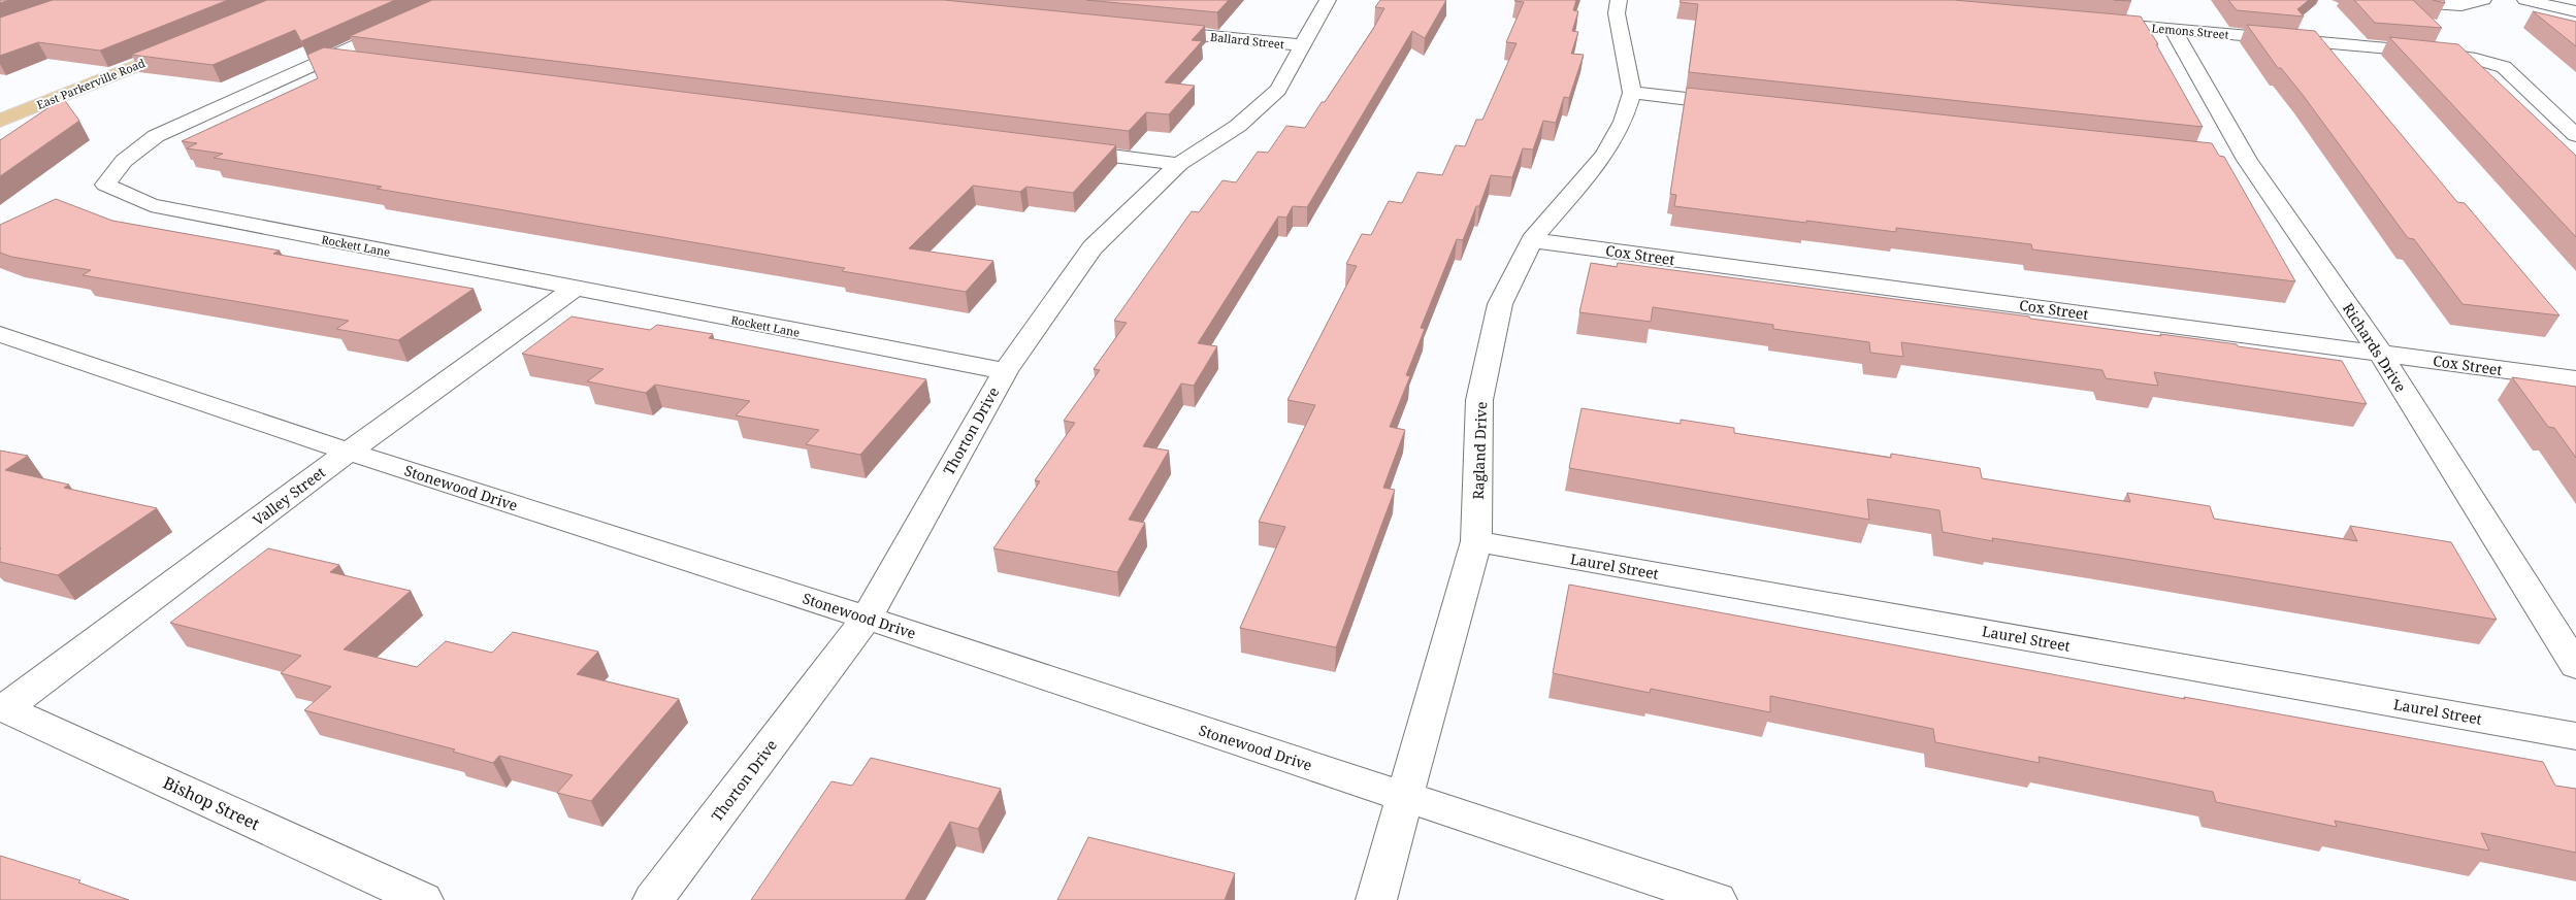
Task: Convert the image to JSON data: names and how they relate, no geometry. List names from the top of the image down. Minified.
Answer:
{"streets":{"main road":["East Parkerville Road"],"street":["Lemons Street","Ballard Street","Rockett Lane","Cox Street","Richards Drive","Thorton Drive","Ragland Drive","Stonewood Drive","Valley Street","Laurel Street","Bishop Street"]},"crossings":[["Lemons Street","Richards Drive"],["Ballard Street","Thorton Drive"],["Rockett Lane","Thorton Drive"],["Rockett Lane","Valley Street"],["Cox Street","Richards Drive"],["Cox Street","Ragland Drive"],["Thorton Drive","Stonewood Drive"],["Ragland Drive","Stonewood Drive"],["Ragland Drive","Laurel Street"],["Stonewood Drive","Valley Street"],["Valley Street","Bishop Street"]]}
